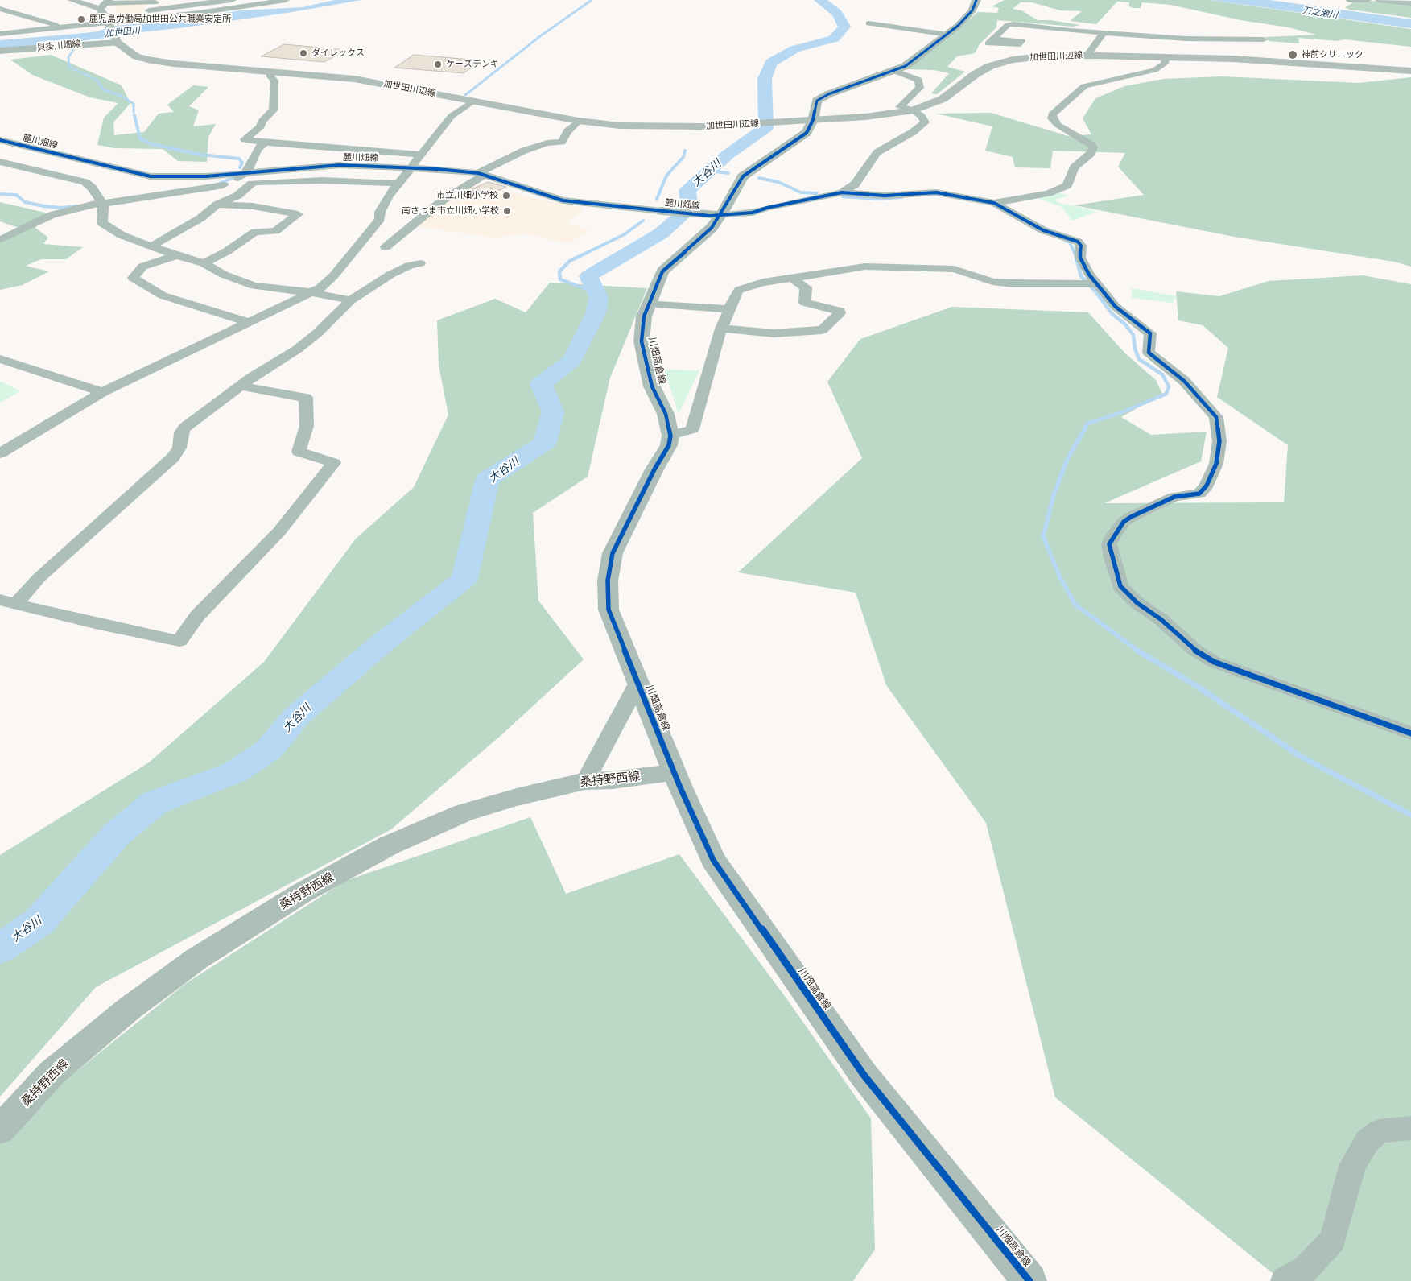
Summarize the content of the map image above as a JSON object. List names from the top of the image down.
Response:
{
  "streets": {
    "main road": ["加世田川辺線"],
    "street": [
      "貝掛川畑線",
      "麓川畑線",
      "川畑高倉線",
      "桑持野西線"
    ]
  },
  "crossings": [
    ["貝掛川畑線", "加世田川辺線"],
    ["加世田川辺線", "川畑高倉線"],
    ["麓川畑線", "川畑高倉線"],
    ["川畑高倉線", "桑持野西線"]
  ],
  "water": ["万之瀬川", "加世田川", "大谷川"],
  "places": [
    "鹿児島労働局加世田公共職業安定所",
    "ダイレックス",
    "神前クリニック",
    "ケーズデンキ",
    "市立川畑小学校",
    "南さつま市立川畑小学校"
  ]
}
